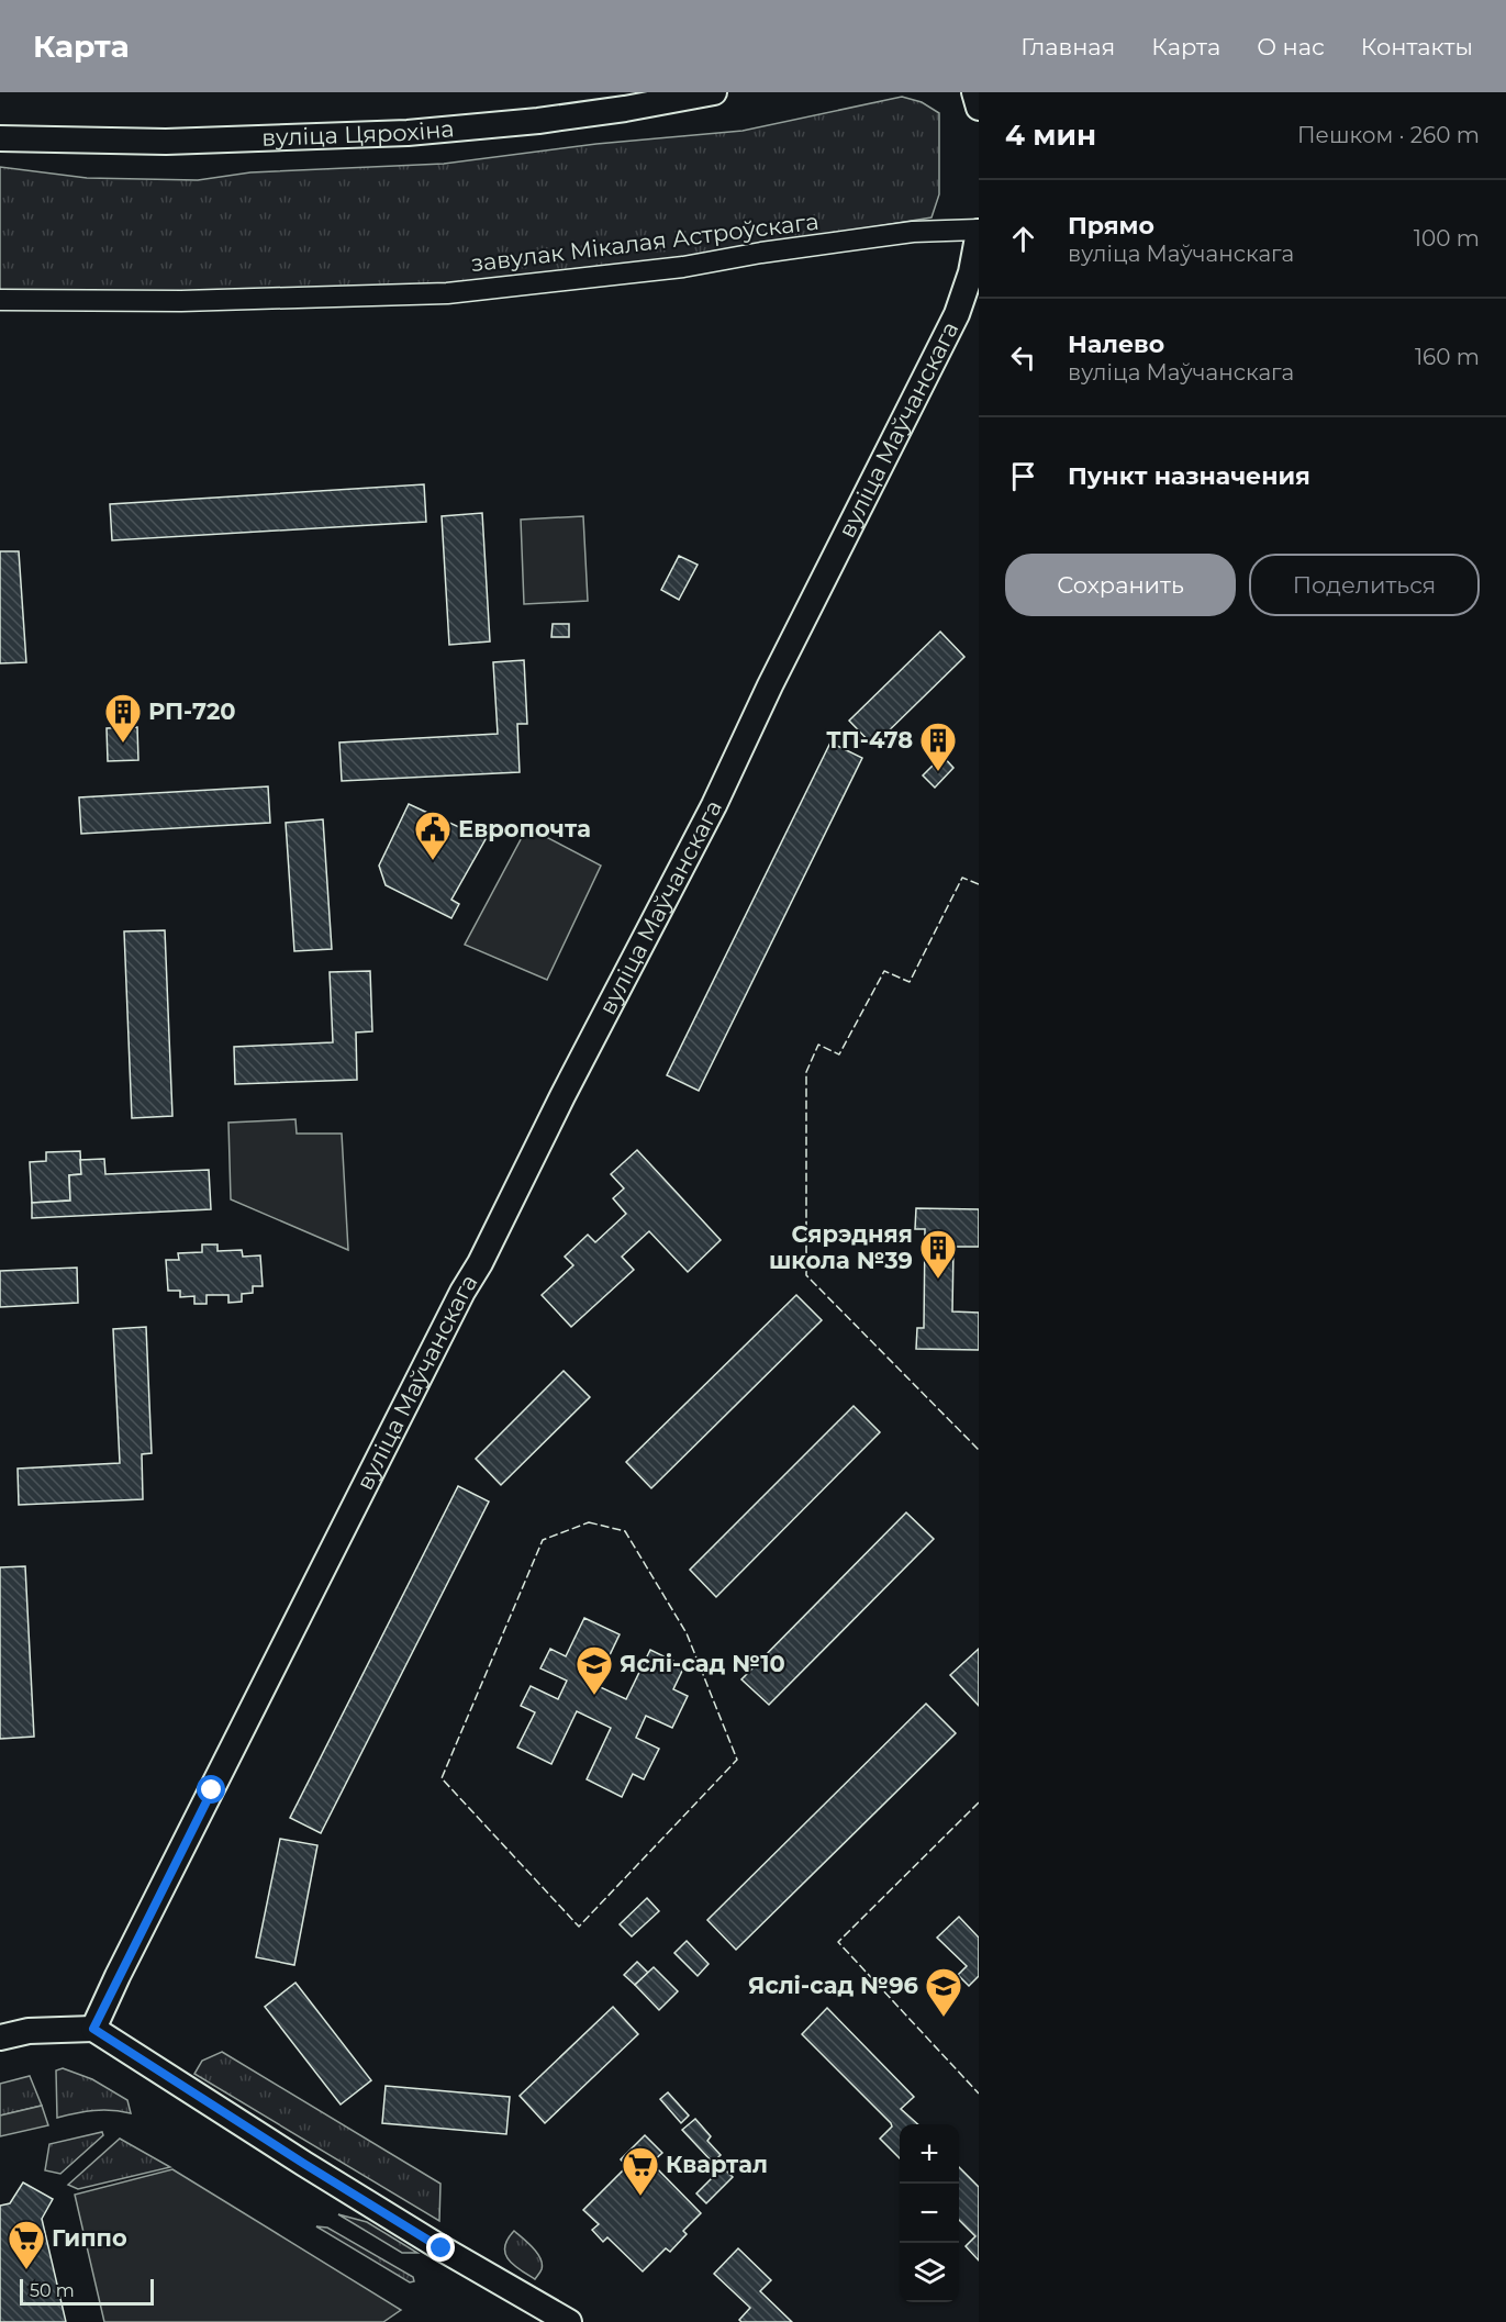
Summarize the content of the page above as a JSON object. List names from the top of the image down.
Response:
{
  "streets": {
    "main road": ["вуліца Цярохіна", "вуліца Маўчанскага"],
    "street": ["завулак Мікалая Астроўскага"]
  },
  "crossings": [
    ["завулак Мікалая Астроўскага", "вуліца Маўчанскага"]
  ],
  "places": {
    "building": ["РП-720", "ТП-478", "Сярэдняя школа №39"],
    "public building": ["Европочта"],
    "school or university": ["Яслі-сад №10", "Яслі-сад №96"],
    "supermarket": ["Квартал", "Гиппо"]
  },
  "scale_bar": "50 m",
  "page": {
    "header": "Карта",
    "nav": [
      "Главная",
      "Карта",
      "О нас",
      "Контакты"
    ],
    "heading": ["4 мин", "Пешком · 260 m"],
    "list": [
      ["Прямо", "вуліца Маўчанскага", "100 m"],
      ["Налево", "вуліца Маўчанскага", "160 m"],
      "Пункт назначения"
    ],
    "buttons": ["Сохранить", "Поделиться"],
    "map_buttons": ["+", "−"],
    "scale": "50 m"
  }
}
